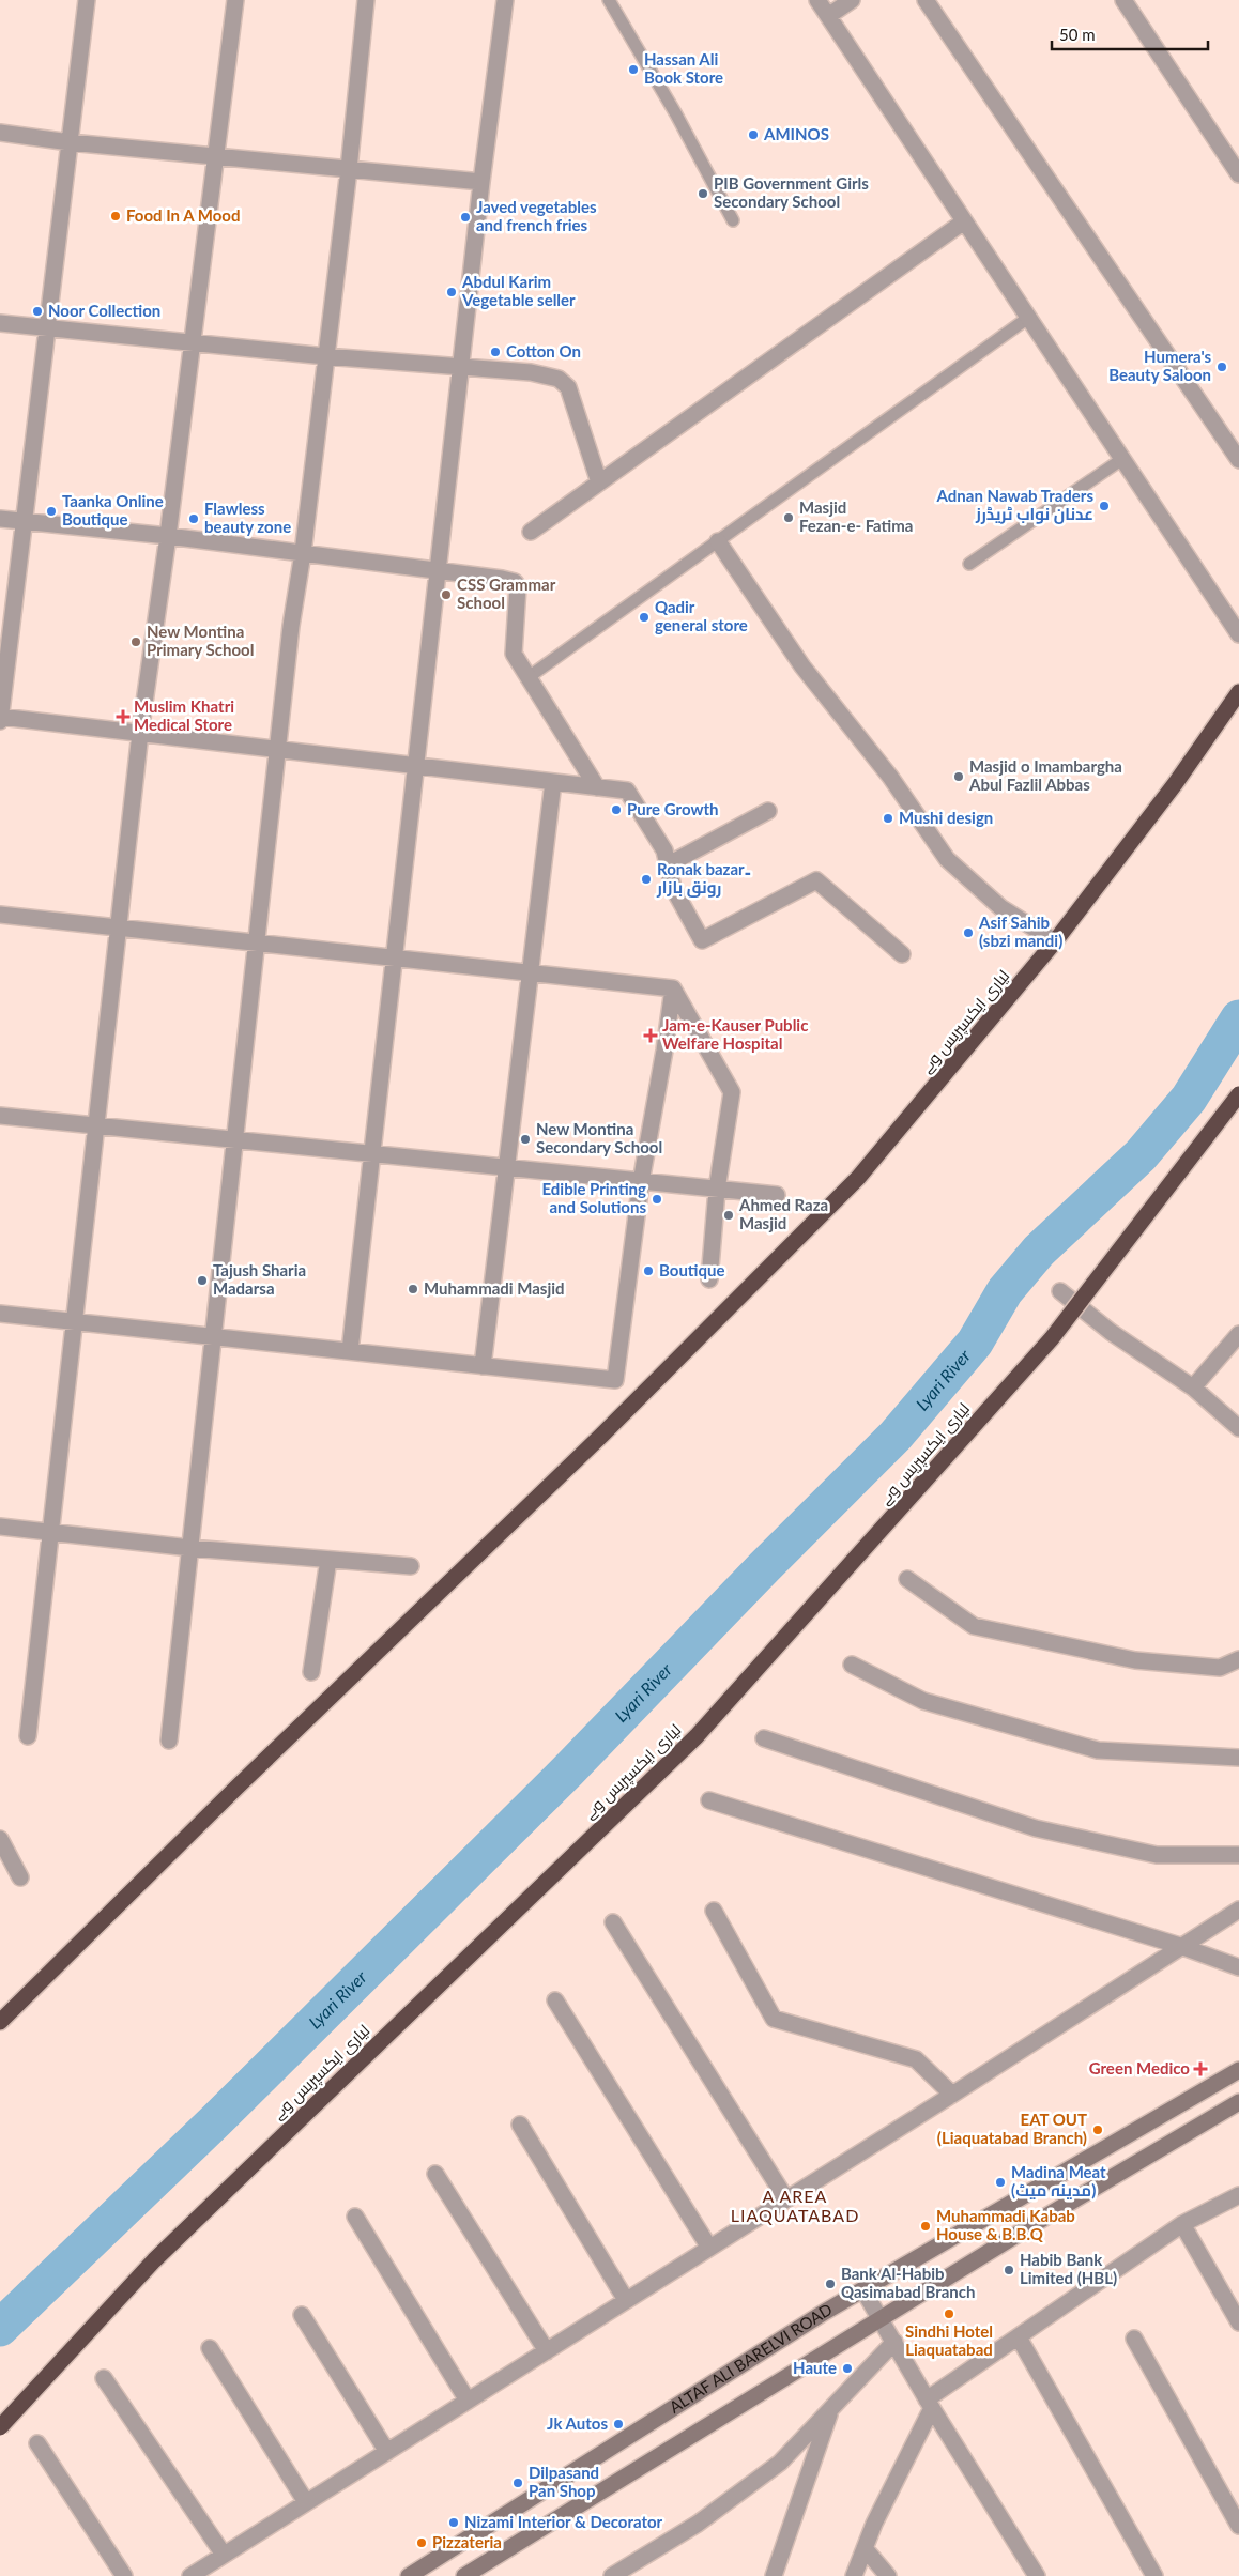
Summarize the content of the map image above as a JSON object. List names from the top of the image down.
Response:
{
  "streets": {
    "highway": ["لیاری ایکسپریس وے"],
    "main road": ["ALTAF ALI BARELVI ROAD"]
  },
  "districts": ["A AREA LIAQUATABAD"],
  "water": ["Lyari River"],
  "places": {
    "other": [
      "Hassan Ali Book Store",
      "AMINOS",
      "PIB Government Girls Secondary School",
      "Food In A Mood",
      "Javed vegetables and french fries",
      "Abdul Karim Vegetable seller",
      "Noor Collection",
      "Cotton On",
      "Humera's Beauty Saloon",
      "Adnan Nawab Traders عدنان نواب ٹریڈرز",
      "Taanka Online Boutique",
      "Masjid Fezan-e- Fatima",
      "Flawless beauty zone",
      "CSS Grammar School",
      "Qadir general store",
      "New Montina Primary School",
      "Masjid o Imambargha Abul Fazlil Abbas",
      "Pure Growth",
      "Mushi design",
      "Ronak bazar۔ رونق بازار",
      "Asif Sahib (sbzi mandi)",
      "New Montina Secondary School",
      "Edible Printing and Solutions",
      "Ahmed Raza Masjid",
      "Boutique",
      "Tajush Sharia Madarsa",
      "Muhammadi Masjid",
      "EAT OUT (Liaquatabad Branch)",
      "Madina Meat (مدینہ میٹ)",
      "Muhammadi Kabab House & B.B.Q",
      "Habib Bank Limited (HBL)",
      "Bank Al-Habib Qasimabad Branch",
      "Sindhi Hotel Liaquatabad",
      "Haute",
      "Jk Autos",
      "Dilpasand Pan Shop",
      "Nizami Interior & Decorator",
      "Pizzateria"
    ],
    "health": ["Muslim Khatri Medical Store", "Jam-e-Kauser Public Welfare Hospital", "Green Medico"]
  },
  "scale_bar": "50 m"
}
